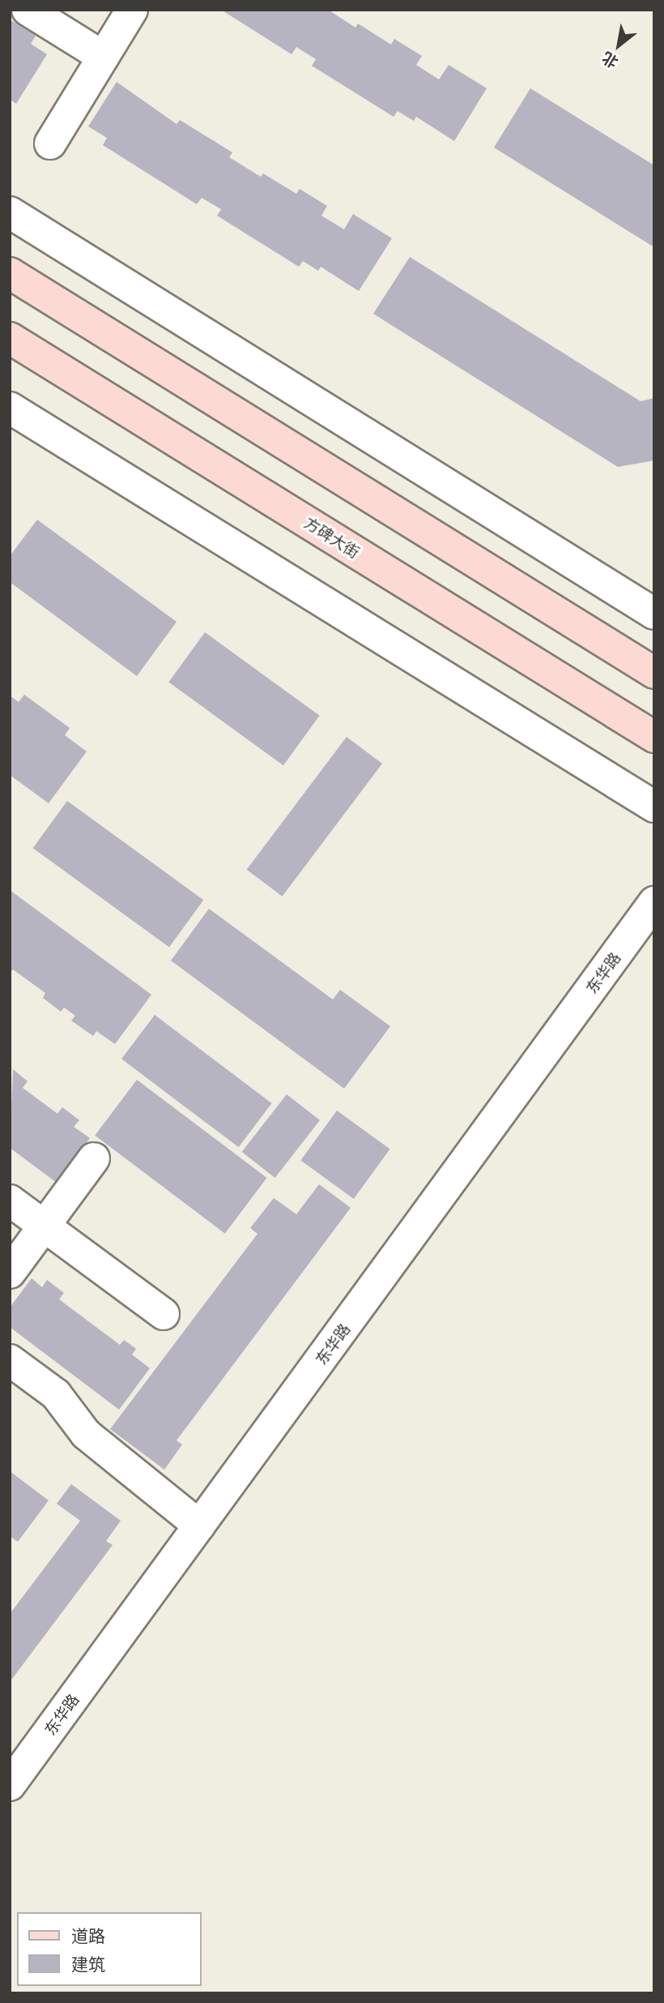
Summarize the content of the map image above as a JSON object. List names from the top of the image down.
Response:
{
  "streets": {
    "main road": ["方碑大街"],
    "street": ["东华路"]
  },
  "legend": ["道路", "建筑"],
  "north": "bottom left"
}
